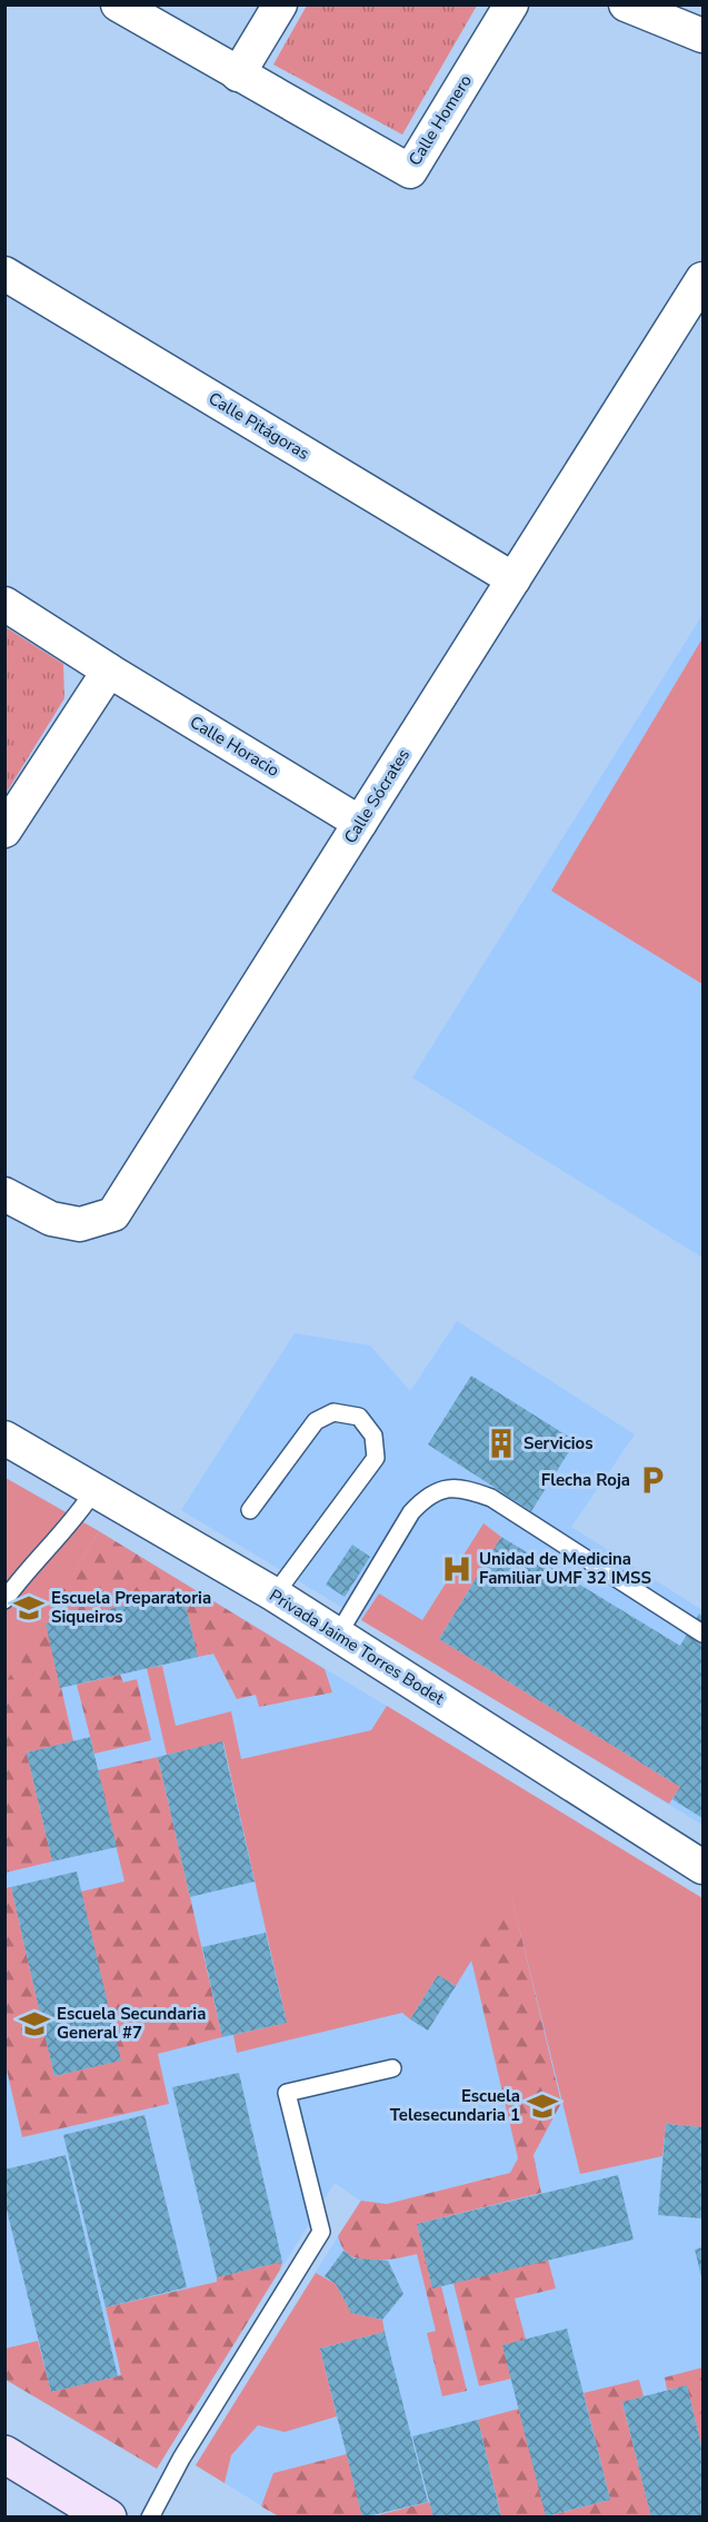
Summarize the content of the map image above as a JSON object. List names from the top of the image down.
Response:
{
  "streets": {
    "street": [
      "Calle Homero",
      "Calle Pitágoras",
      "Calle Horacio",
      "Calle Sócrates",
      "Privada Jaime Torres Bodet"
    ]
  },
  "crossings": [
    ["Calle Pitágoras", "Calle Sócrates"],
    ["Calle Horacio", "Calle Sócrates"]
  ],
  "places": {
    "building": ["Servicios"],
    "parking": ["Flecha Roja"],
    "hospital": ["Unidad de Medicina Familiar UMF 32 IMSS"],
    "school or university": ["Escuela Preparatoria Siqueiros", "Escuela Secundaria General #7", "Escuela Telesecundaria 1"]
  }
}
